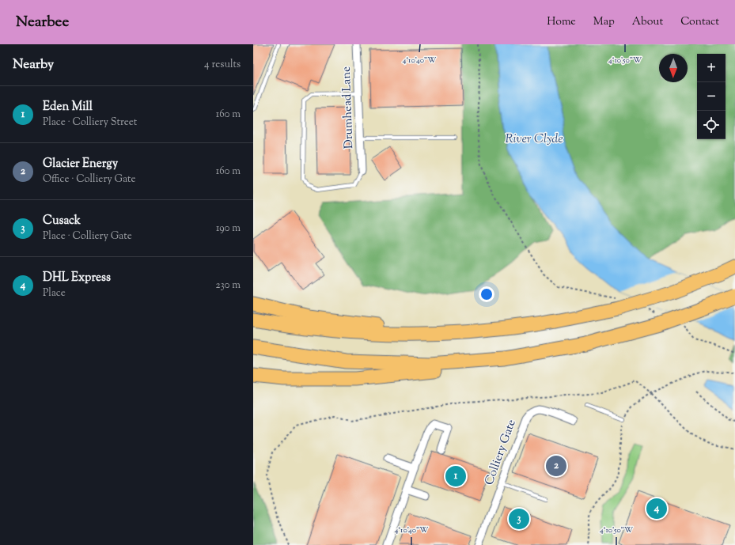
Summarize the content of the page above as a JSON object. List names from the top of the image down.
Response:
{
  "streets": {
    "street": ["Drumhead Lane", "Colliery Gate"]
  },
  "water": ["River Clyde"],
  "north": "bottom",
  "page": {
    "header": "Nearbee",
    "nav": [
      "Home",
      "Map",
      "About",
      "Contact"
    ],
    "heading": ["Nearby", "4 results"],
    "map_buttons": ["+", "−"],
    "list": [
      {
        "mark": "1",
        "name": "Eden Mill",
        "note": "Place · Colliery Street",
        "value": "160 m"
      },
      {
        "mark": "2",
        "name": "Glacier Energy",
        "note": "Office · Colliery Gate",
        "value": "160 m"
      },
      {
        "mark": "3",
        "name": "Cusack",
        "note": "Place · Colliery Gate",
        "value": "190 m"
      },
      {
        "mark": "4",
        "name": "DHL Express",
        "note": "Place",
        "value": "230 m"
      }
    ],
    "pins": [
      "2",
      "1",
      "4",
      "3"
    ]
  },
  "coordinates": ["4°10'40\"W", "4°10'50\"W"]
}
